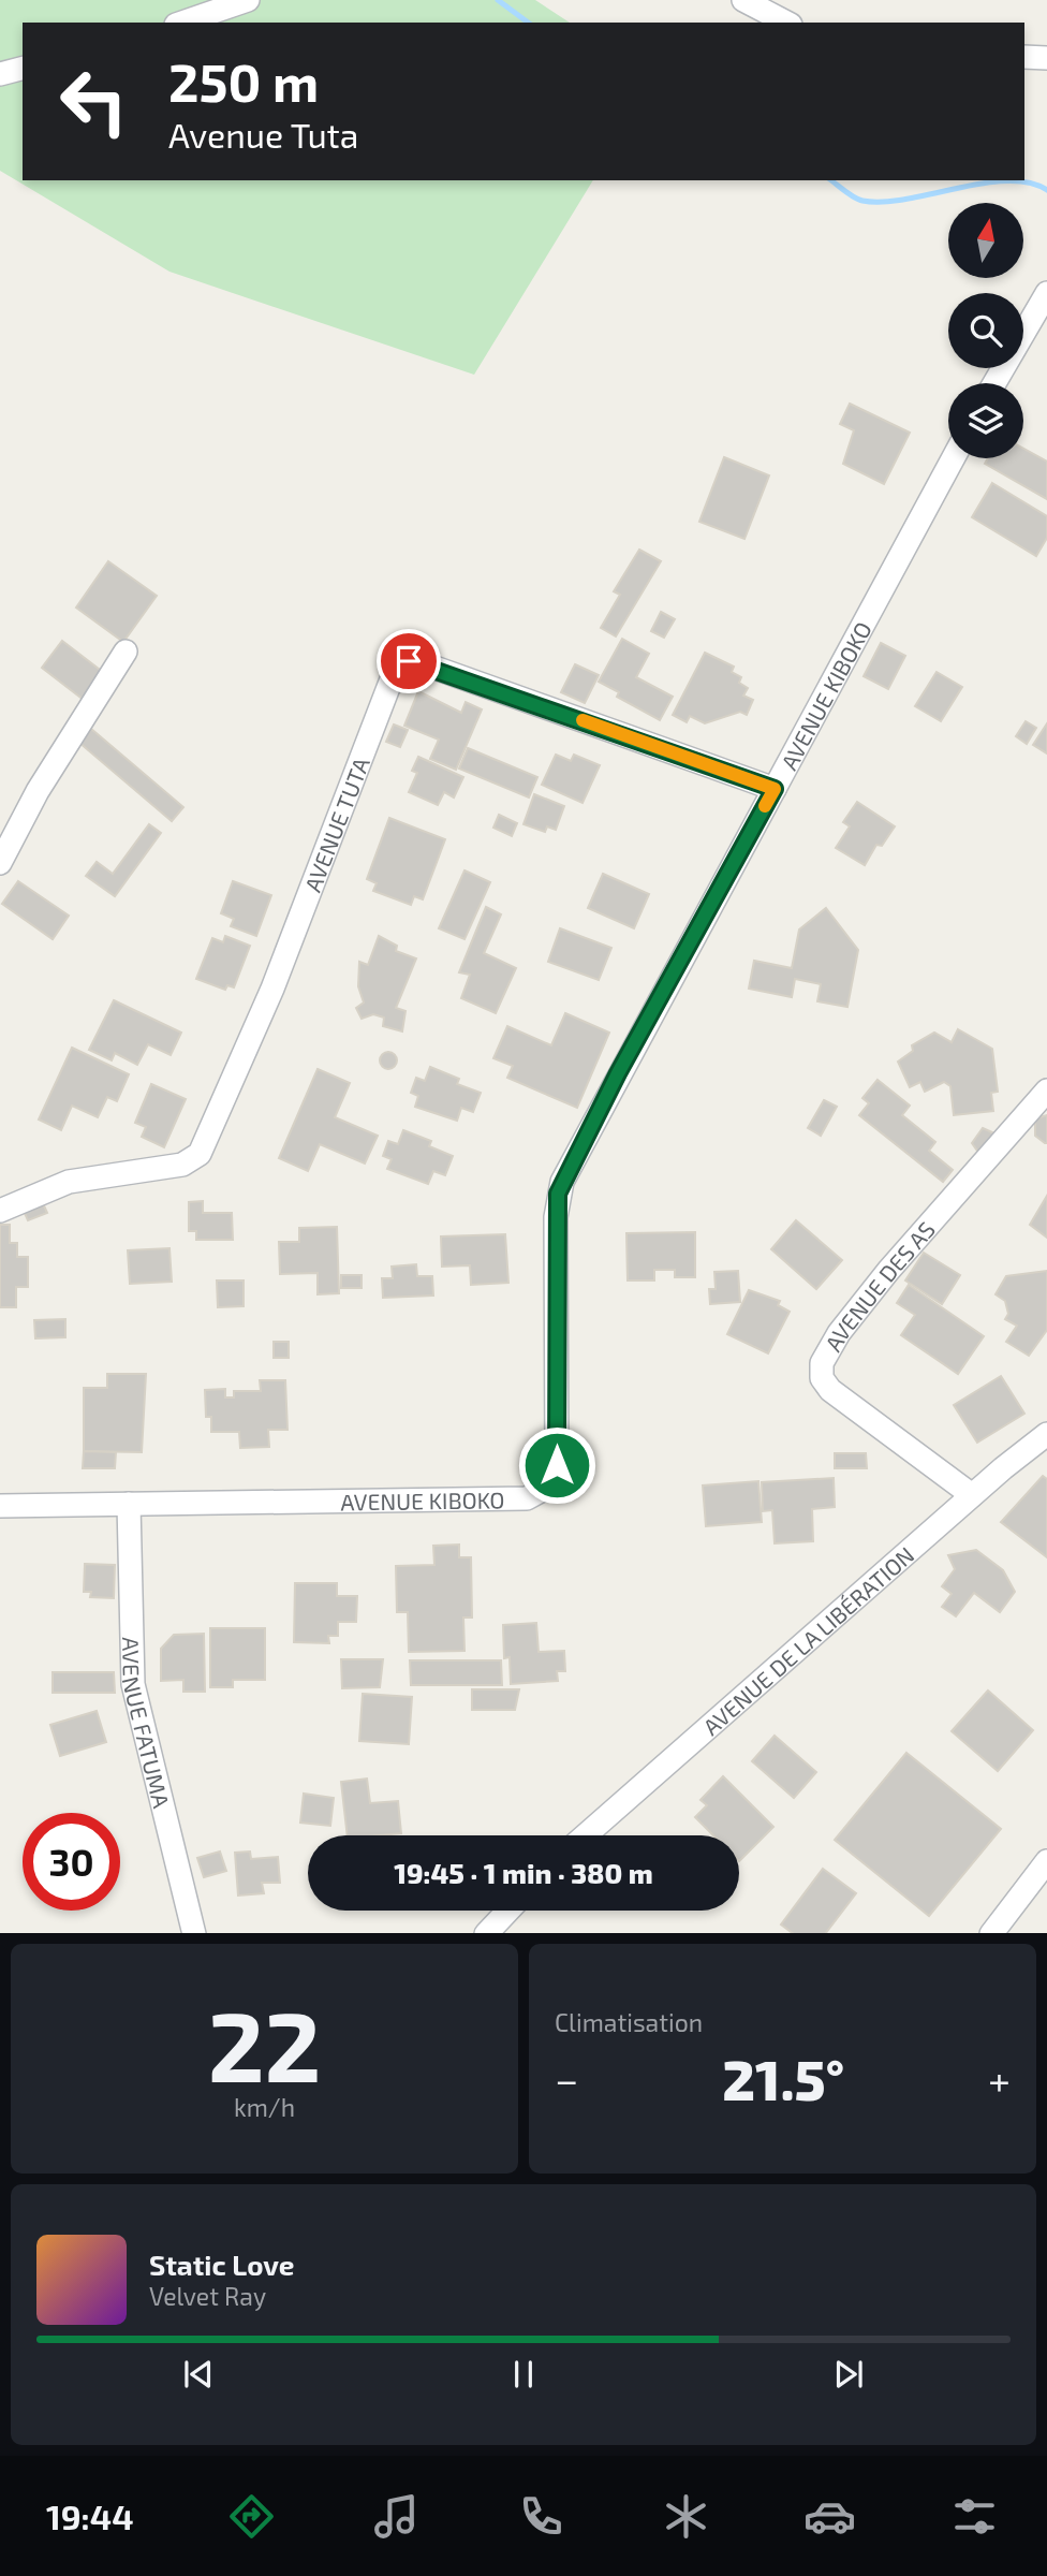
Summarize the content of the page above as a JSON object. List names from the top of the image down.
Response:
{
  "streets": {
    "street": [
      "AVENUE KIBOKO",
      "AVENUE TUTA",
      "AVENUE DES AS",
      "AVENUE DE LA LIBÉRATION",
      "AVENUE FATUMA"
    ]
  },
  "crossings": [
    ["AVENUE KIBOKO", "AVENUE TUTA"],
    ["AVENUE KIBOKO", "AVENUE FATUMA"],
    ["AVENUE DES AS", "AVENUE DE LA LIBÉRATION"]
  ],
  "north": "top",
  "page": {
    "turn": ["250 m", "Avenue Tuta"],
    "limit": "30",
    "trip": "19:45 · 1 min · 380 m",
    "tile": [
      ["22", "km/h"],
      "Climatisation"
    ],
    "heat": ["−", "21.5°", "+"],
    "song": ["Static Love", "Velvet Ray"],
    "tabs": "19:44"
  }
}
